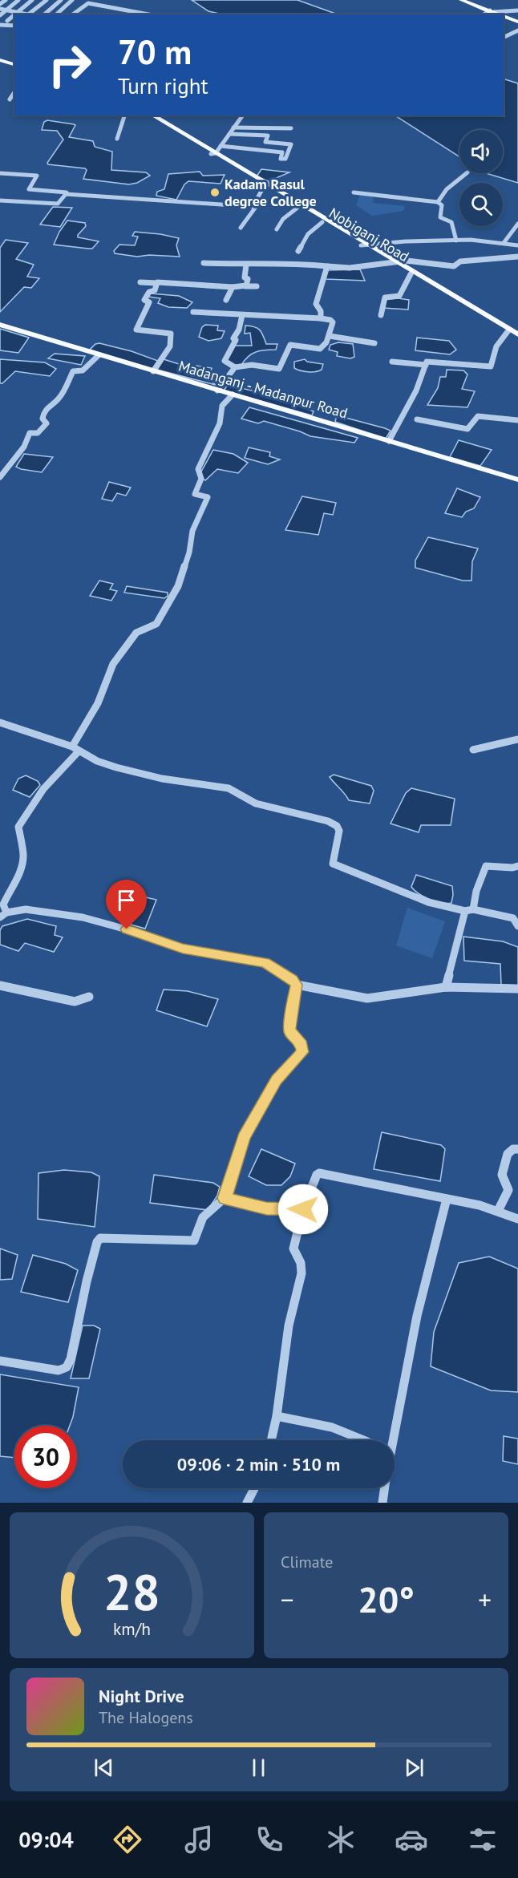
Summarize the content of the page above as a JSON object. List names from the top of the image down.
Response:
{
  "streets": {
    "main road": ["Nobiganj Road", "Madanganj - Madanpur Road"]
  },
  "places": ["Kadam Rasul degree College"],
  "page": {
    "turn": ["70 m", "Turn right"],
    "limit": "30",
    "trip": "09:06 · 2 min · 510 m",
    "tile": "Climate",
    "heat": ["−", "20°", "+"],
    "song": ["Night Drive", "The Halogens"],
    "tabs": "09:04",
    "gauge": ["28", "km/h"]
  }
}
